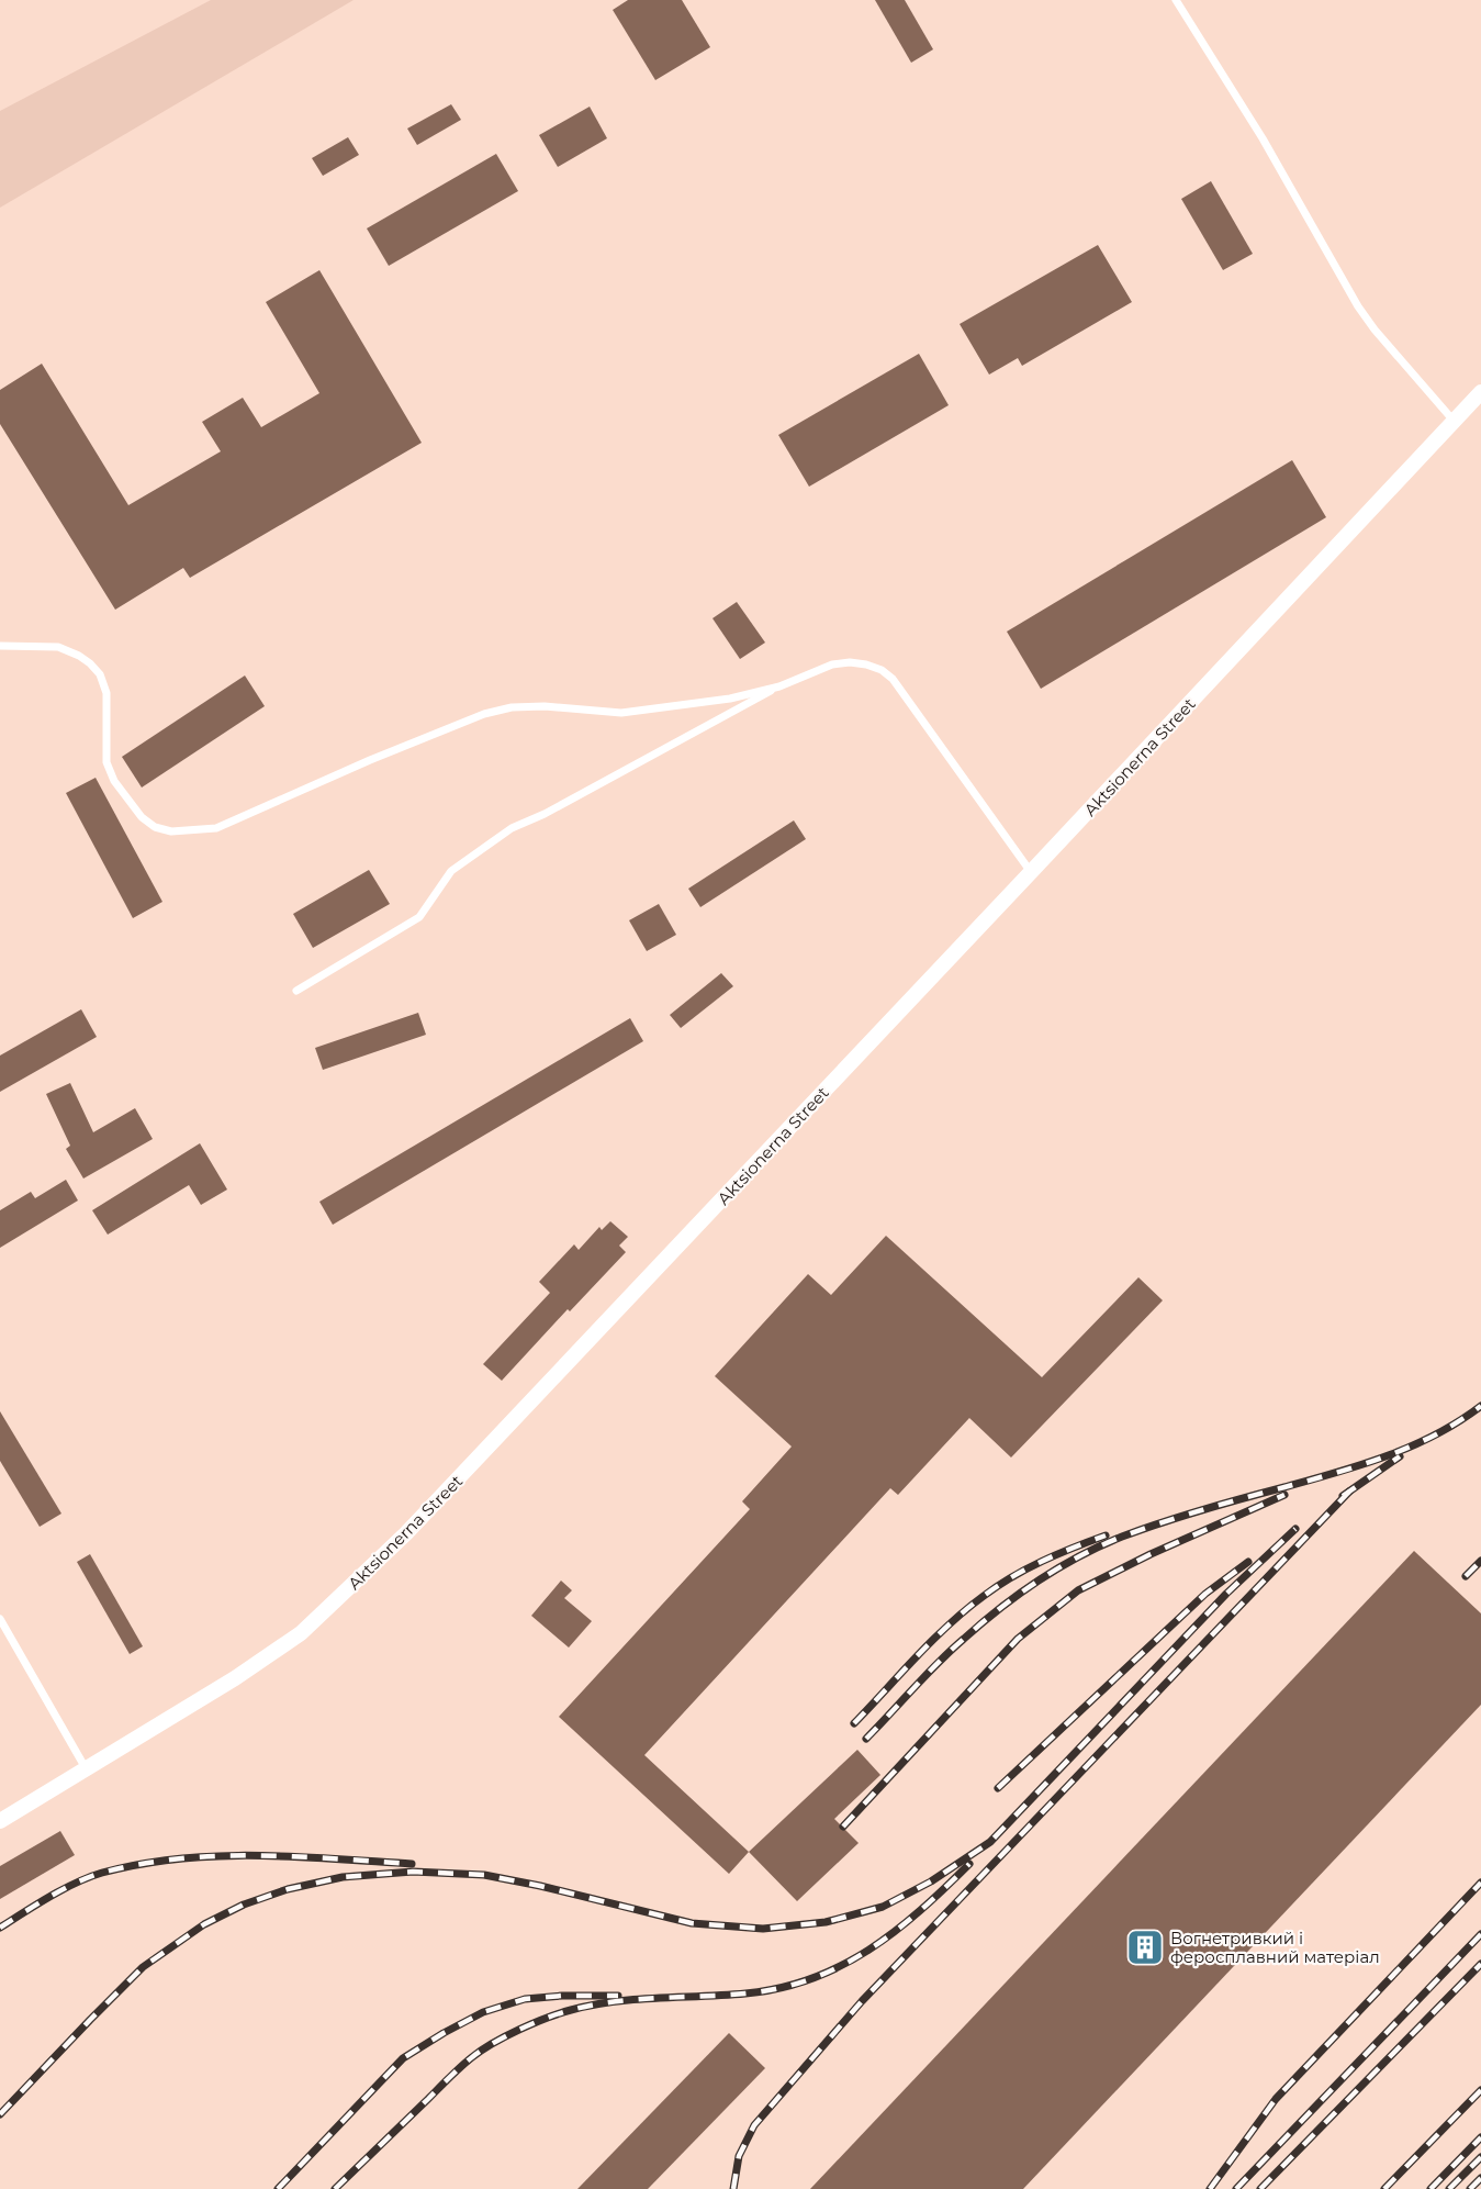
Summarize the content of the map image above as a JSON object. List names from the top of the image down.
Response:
{
  "streets": {
    "street": ["Aktsionerna Street"]
  },
  "places": {
    "building": ["Вогнетривкий і феросплавний матеріал"]
  }
}
